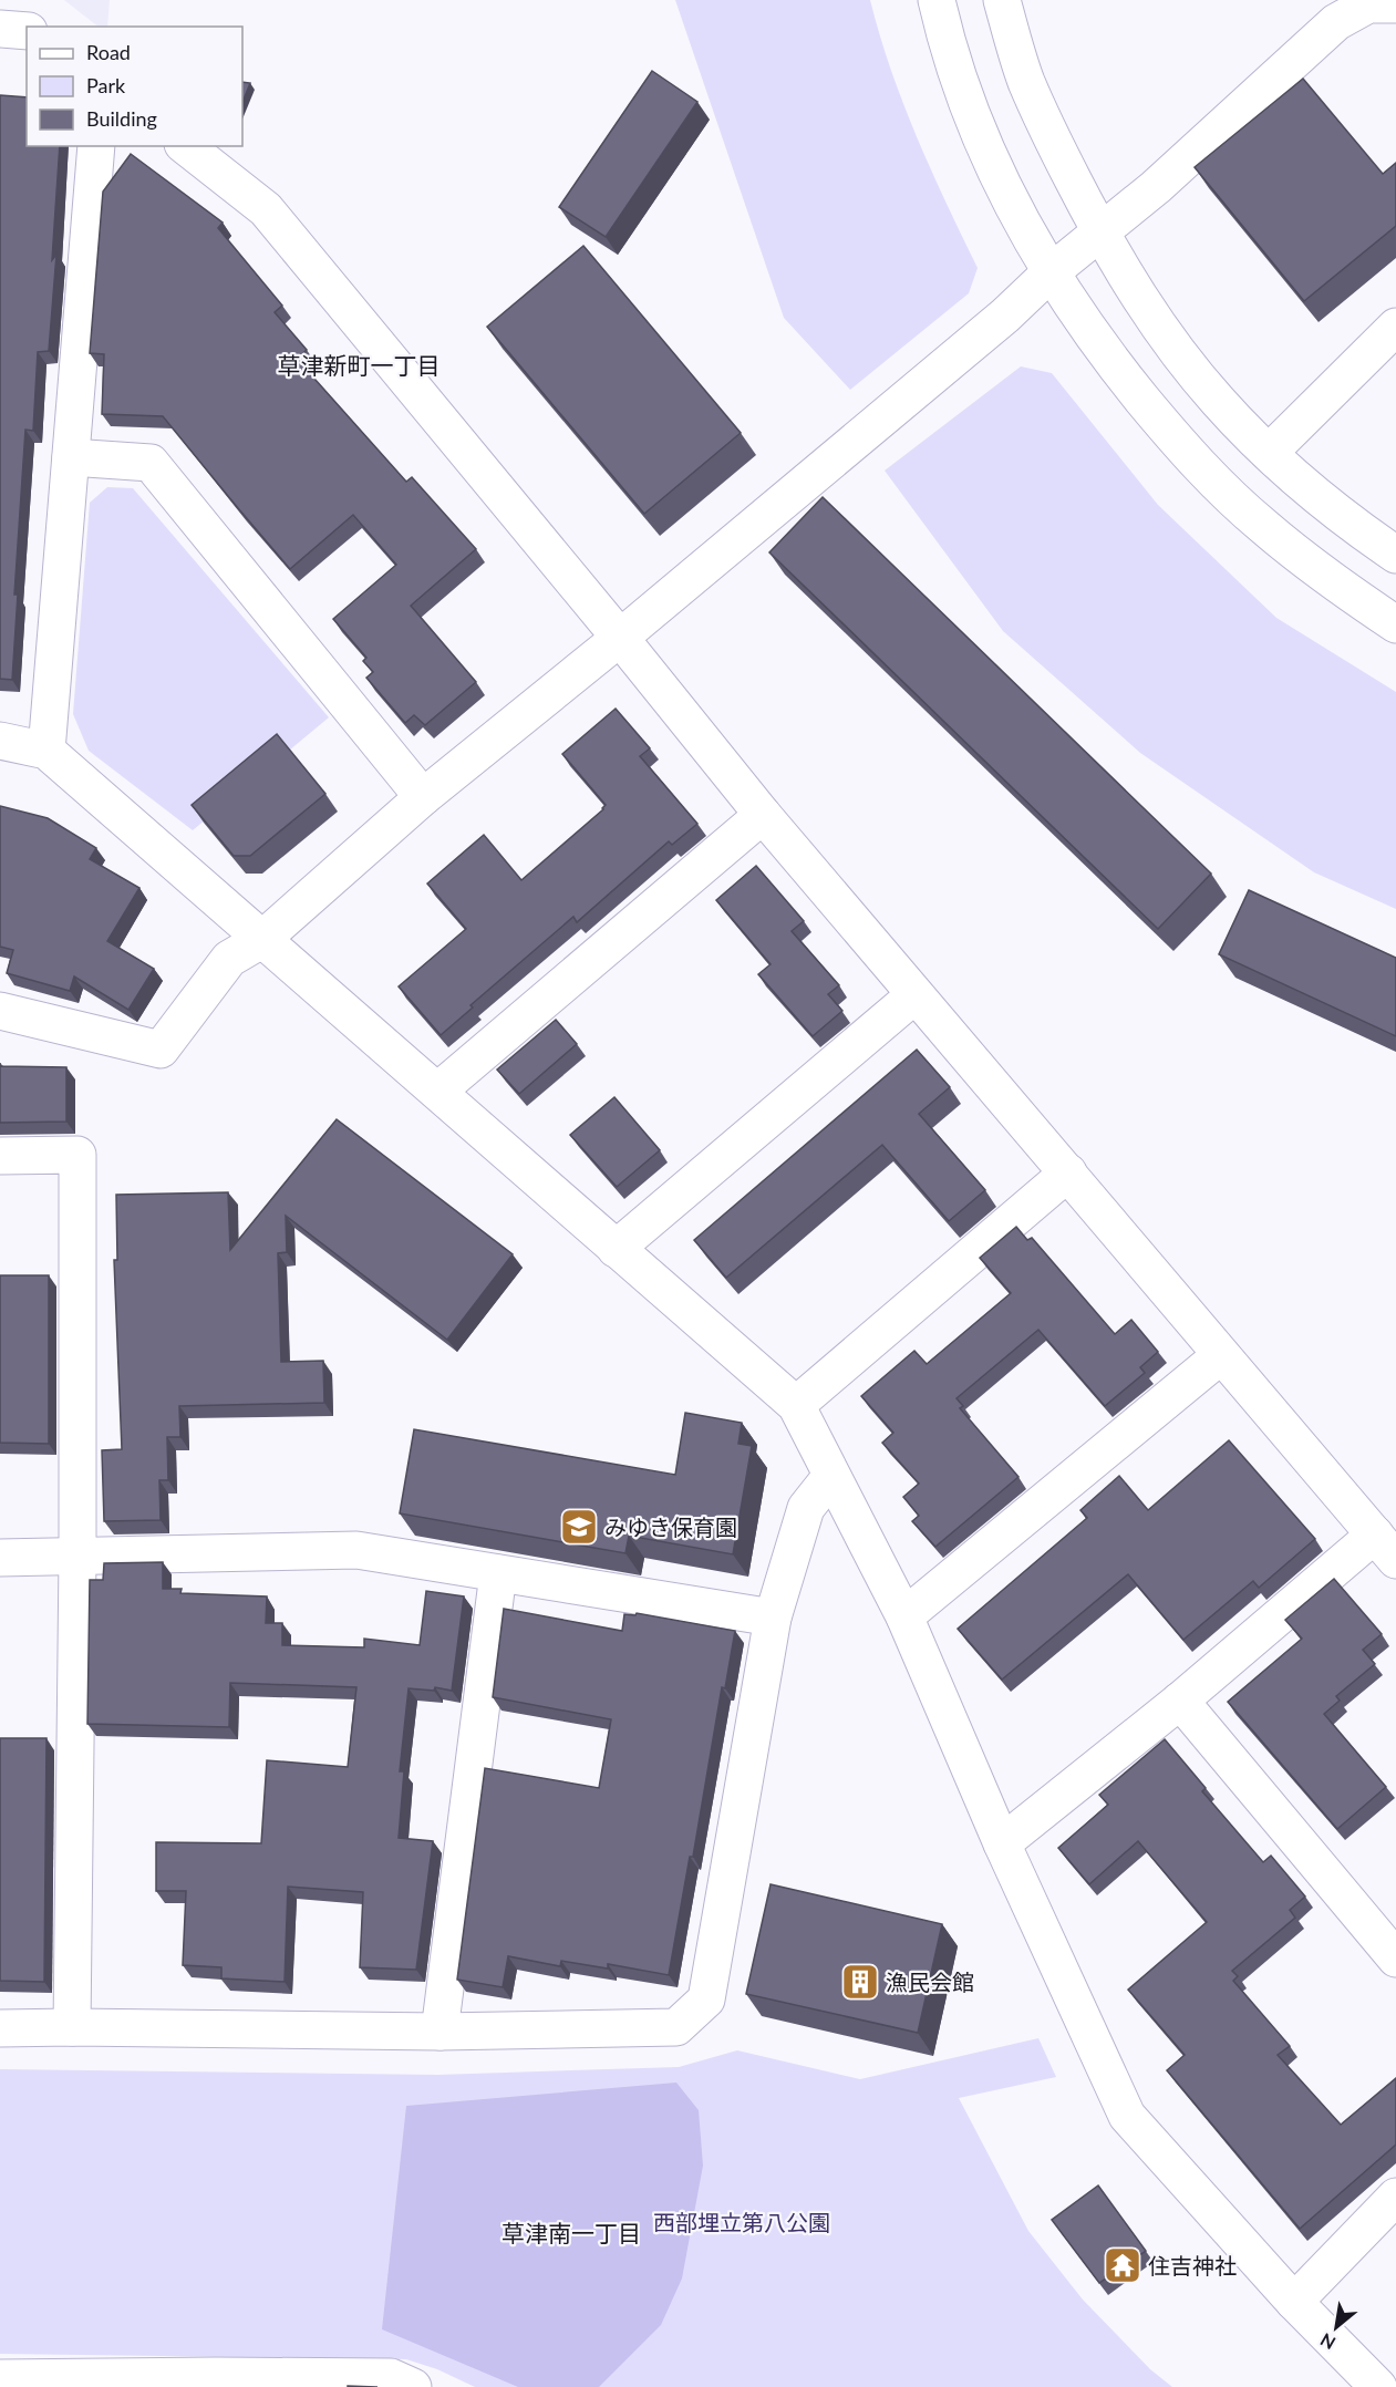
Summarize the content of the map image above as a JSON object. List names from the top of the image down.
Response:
{
  "districts": ["草津新町一丁目", "草津南一丁目"],
  "parks": ["西部埋立第八公園"],
  "places": {
    "school or university": ["みゆき保育園"],
    "building": ["漁民会館"],
    "temple": ["住吉神社"]
  },
  "legend": ["Road", "Park", "Building"],
  "north": "bottom left"
}
